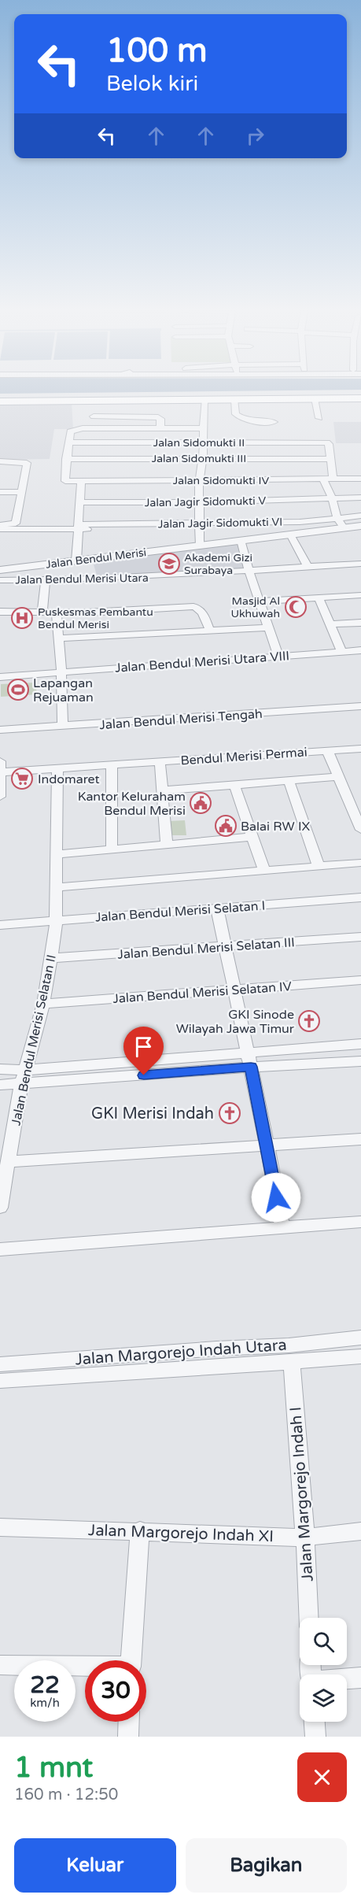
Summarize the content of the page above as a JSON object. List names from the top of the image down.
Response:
{
  "streets": {
    "street": [
      "Jalan Sidomukti II",
      "Jalan Sidomukti III",
      "Jalan Sidomukti IV",
      "Jalan Jagir Sidomukti V",
      "Jalan Jagir Sidomukti VI",
      "Jalan Bendul Merisi",
      "Jalan Bendul Merisi Utara",
      "Jalan Bendul Merisi Utara VIII",
      "Jalan Bendul Merisi Tengah",
      "Bendul Merisi Permai",
      "Jalan Bendul Merisi Selatan I",
      "Jalan Bendul Merisi Selatan III",
      "Jalan Bendul Merisi Selatan IV",
      "Jalan Bendul Merisi Selatan II",
      "Jalan Margorejo Indah Utara",
      "Jalan Margorejo Indah I",
      "Jalan Margorejo Indah XI"
    ]
  },
  "crossings": [
    ["Jalan Sidomukti II", "Jalan Sidomukti III"],
    ["Jalan Jagir Sidomukti VI", "Jalan Bendul Merisi"],
    ["Jalan Bendul Merisi Selatan I", "Jalan Bendul Merisi Selatan II"],
    ["Jalan Bendul Merisi Selatan III", "Jalan Bendul Merisi Selatan II"],
    ["Jalan Bendul Merisi Selatan IV", "Jalan Bendul Merisi Selatan II"],
    ["Jalan Margorejo Indah Utara", "Jalan Margorejo Indah I"],
    ["Jalan Margorejo Indah I", "Jalan Margorejo Indah XI"]
  ],
  "places": {
    "school or university": ["Akademi Gizi Surabaya"],
    "mosque": ["Masjid Al Ukhuwah"],
    "hospital": ["Puskesmas Pembantu Bendul Merisi"],
    "sports": ["Lapangan Rejuaman"],
    "supermarket": ["Indomaret"],
    "public building": ["Kantor Keluraham Bendul Merisi", "Balai RW IX"],
    "church": ["GKI Sinode Wilayah Jawa Timur", "GKI Merisi Indah"]
  },
  "page": {
    "turn": ["100 m", "Belok kiri"],
    "speed": "22 km/h",
    "limit": "30",
    "heading": ["1 mnt", "160 m · 12:50"],
    "buttons": ["Keluar", "Bagikan"]
  }
}
